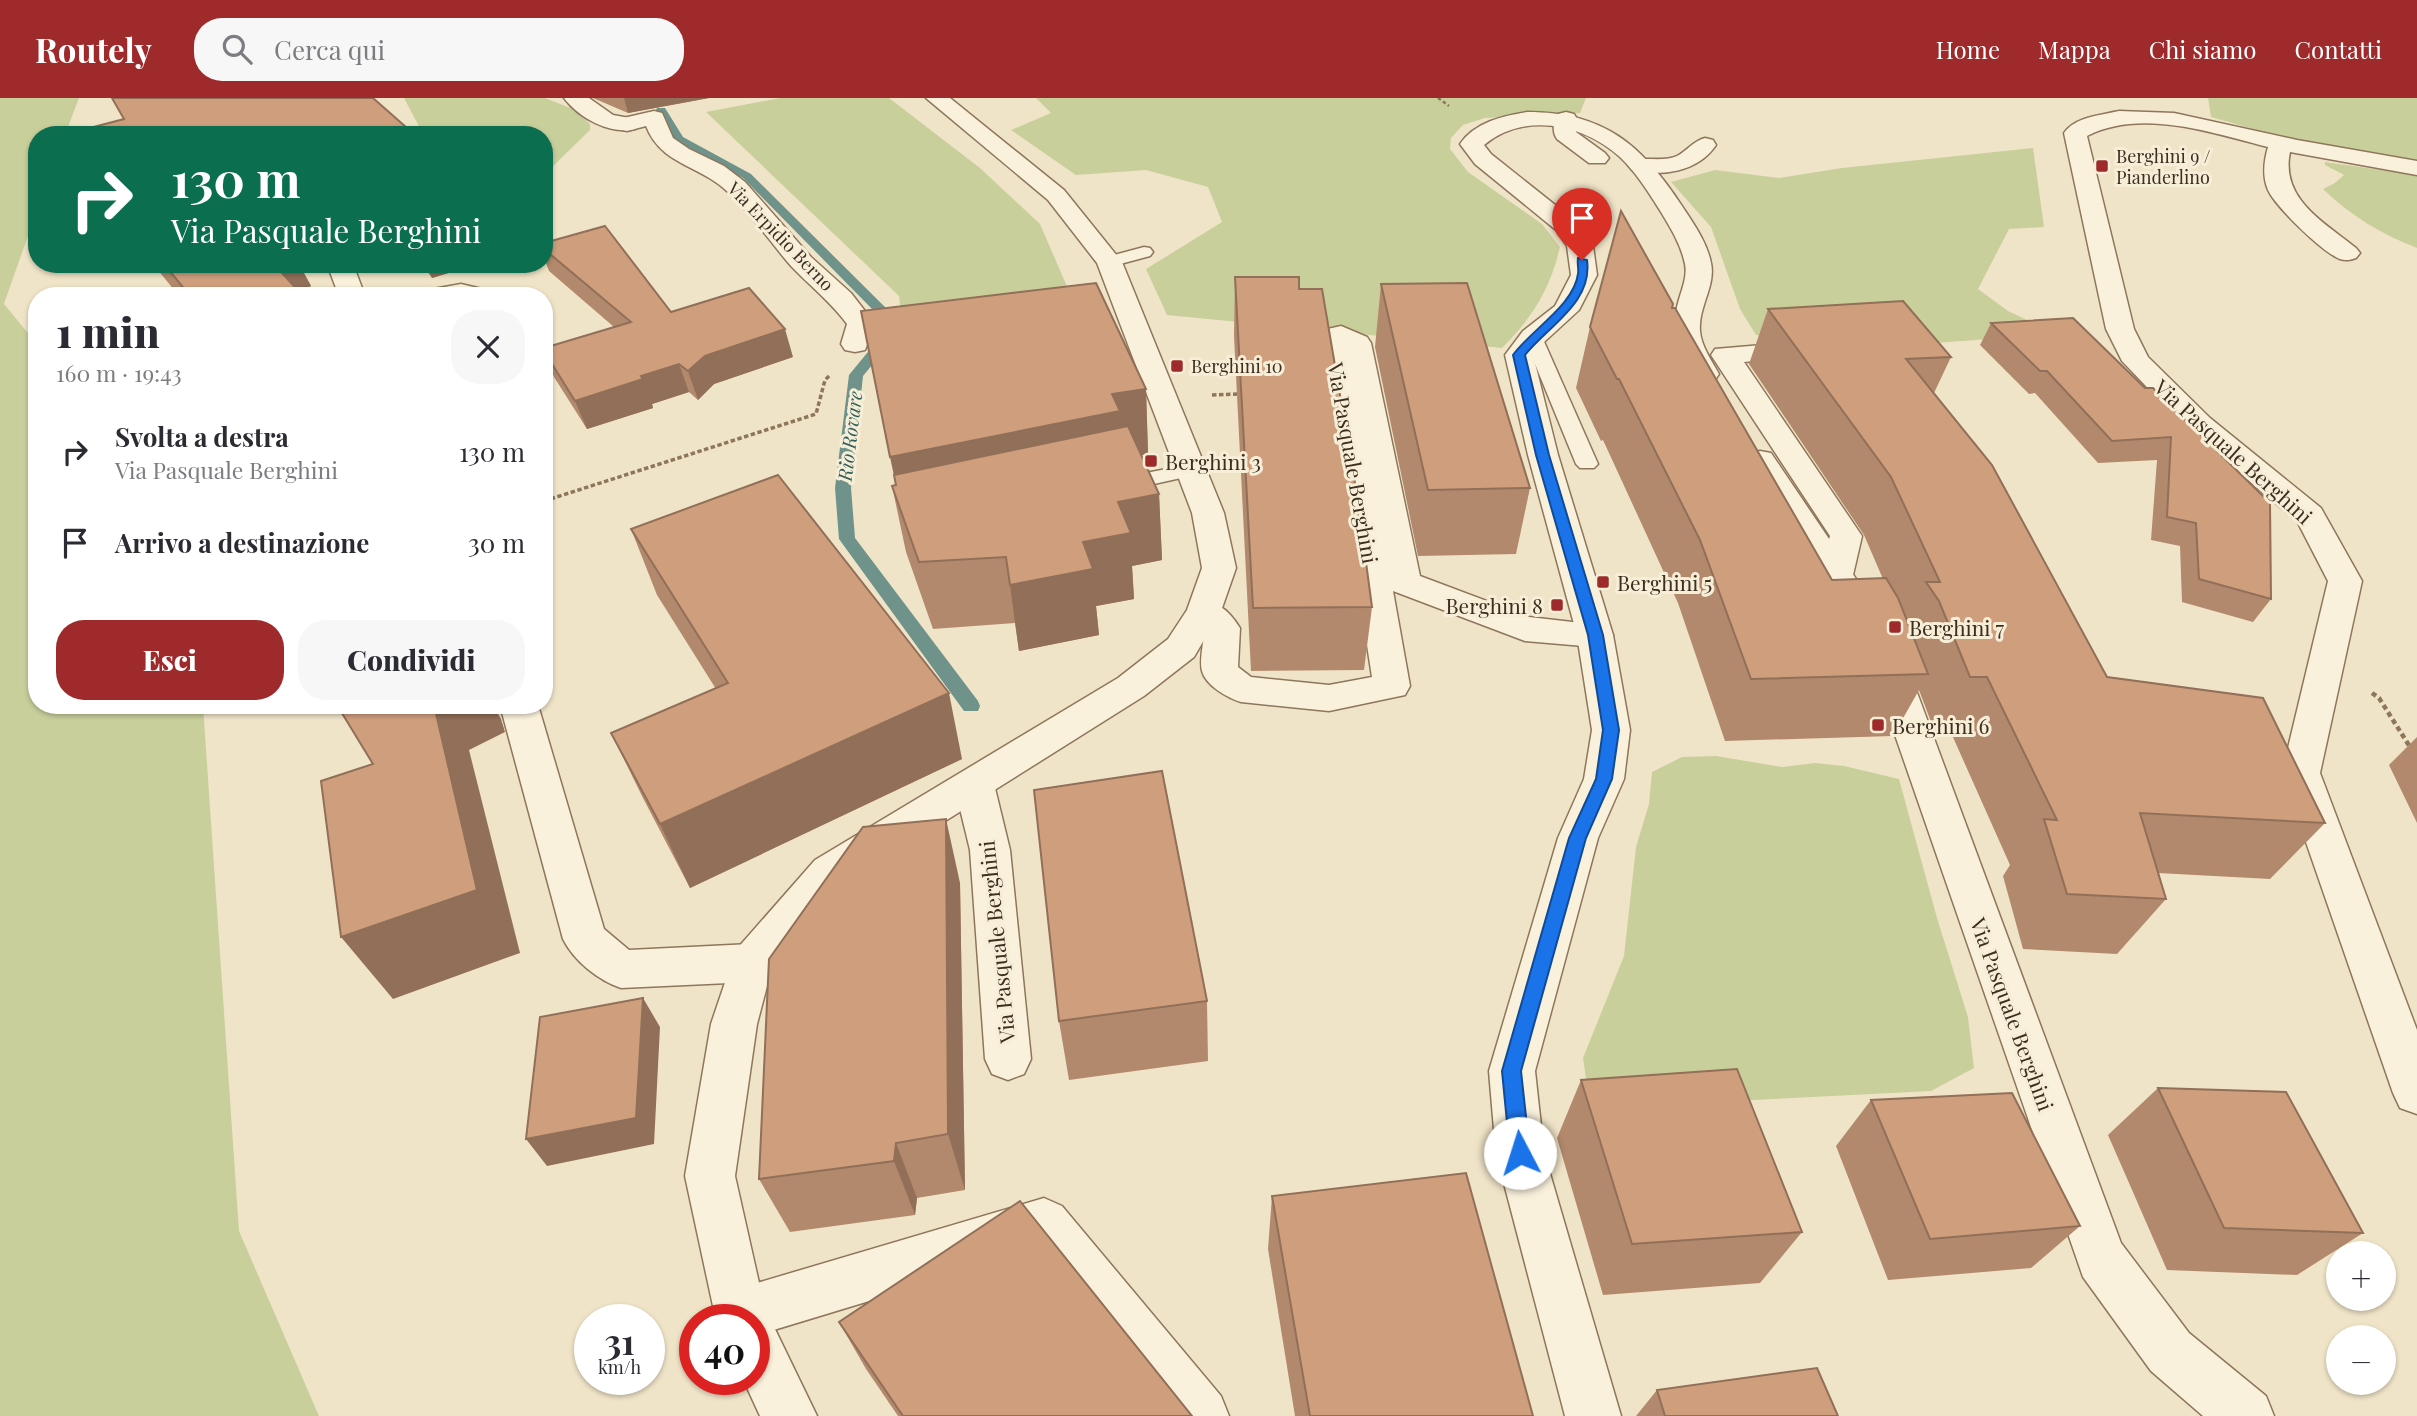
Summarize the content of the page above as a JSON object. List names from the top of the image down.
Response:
{
  "streets": {
    "street": ["Via Erpidio Berno", "Via Pasquale Berghini"]
  },
  "water": ["Rio Rovare"],
  "places": {
    "transit": [
      "Berghini 9 / Pianderlino",
      "Berghini 10",
      "Berghini 3",
      "Berghini 5",
      "Berghini 8",
      "Berghini 7",
      "Berghini 6"
    ]
  },
  "page": {
    "header": "Routely",
    "search": "Cerca qui",
    "nav": [
      "Home",
      "Mappa",
      "Chi siamo",
      "Contatti"
    ],
    "turn": ["130 m", "Via Pasquale Berghini"],
    "heading": ["1 min", "160 m · 19:43"],
    "list": [
      {
        "name": "Svolta a destra",
        "note": "Via Pasquale Berghini",
        "value": "130 m"
      },
      {
        "name": "Arrivo a destinazione",
        "value": "30 m"
      }
    ],
    "buttons": ["Esci", "Condividi"],
    "map_buttons": ["+", "−"],
    "speed": "31 km/h",
    "limit": "40"
  }
}
